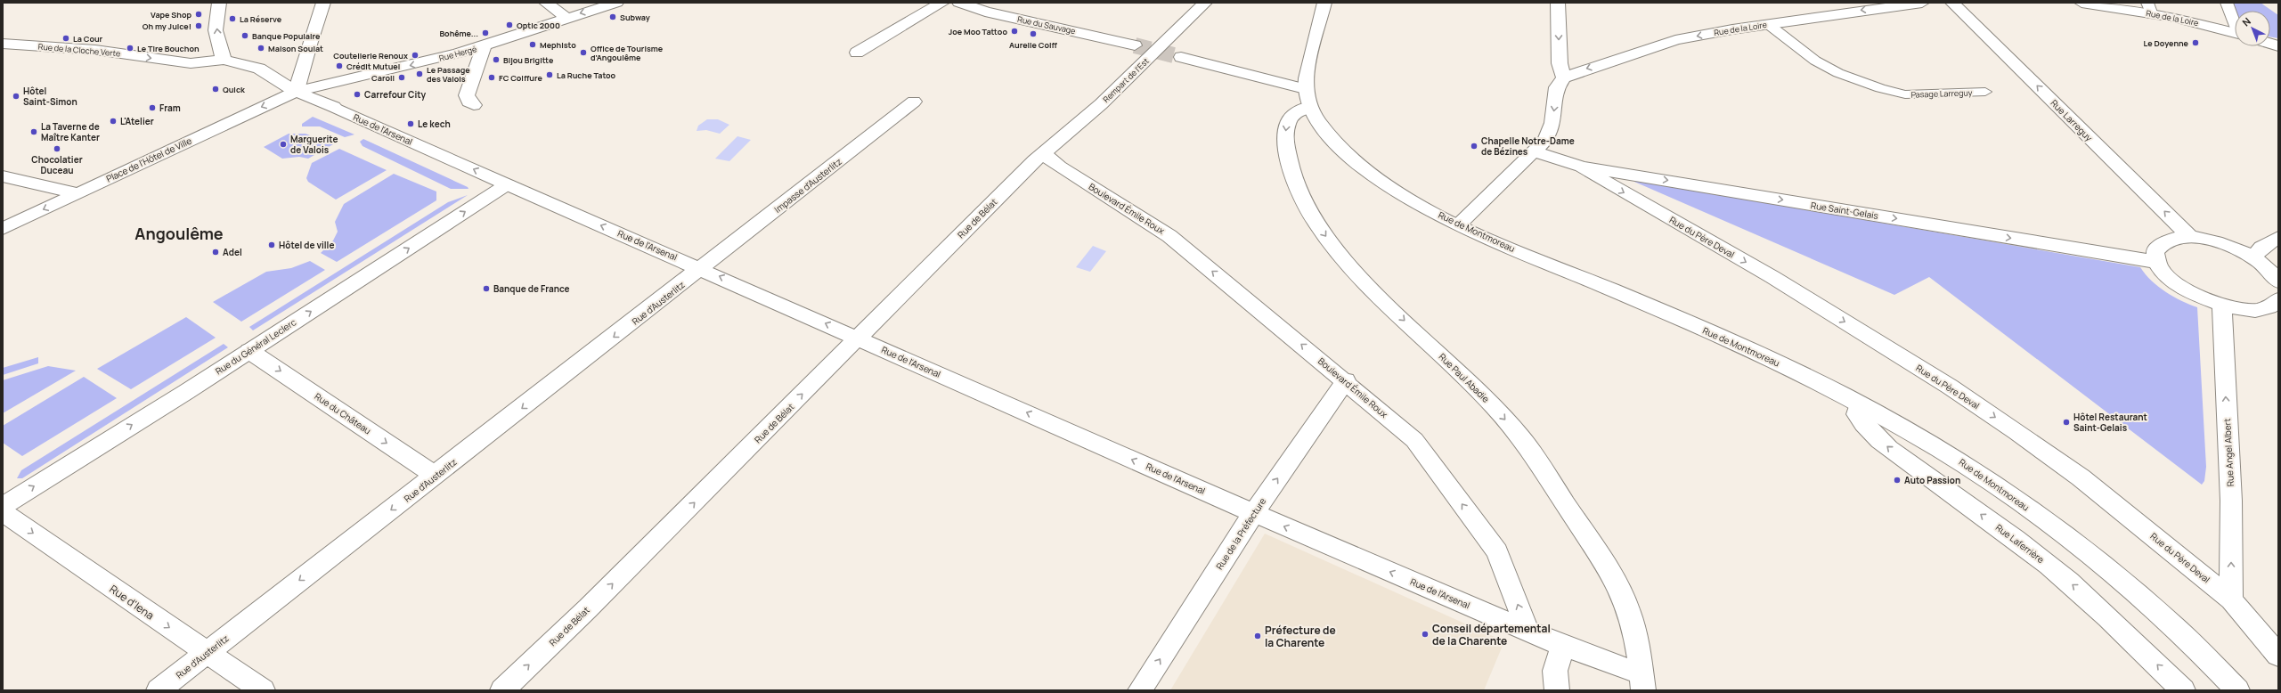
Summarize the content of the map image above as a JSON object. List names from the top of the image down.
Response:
{
  "streets": {
    "street": [
      "Rue de la Loire",
      "Rue du Sauvage",
      "Rue de la Cloche Verte",
      "Rue Hergé",
      "Rempart de l'Est",
      "Rue Larreguy",
      "Rue de l'Arsenal",
      "Place de l'Hôtel de Ville",
      "Impasse d'Austerlitz",
      "Boulevard Émile Roux",
      "Rue Saint-Gelais",
      "Rue de Bélat",
      "Rue de Montmoreau",
      "Rue du Père Deval",
      "Rue d'Austerlitz",
      "Rue du Général Leclerc",
      "Rue Paul Abadie",
      "Rue du Château",
      "Rue Angel Albert",
      "Rue de la Préfecture",
      "Rue Laferrière",
      "Rue d'Iena"
    ],
    "lane": ["Pasage Larreguy"]
  },
  "crossings": [
    ["Rue de la Loire", "Pasage Larreguy"],
    ["Rue de la Cloche Verte", "Rue Hergé"],
    ["Rue de la Cloche Verte", "Rue de l'Arsenal"],
    ["Rue de la Cloche Verte", "Place de l'Hôtel de Ville"],
    ["Rue Hergé", "Rue de l'Arsenal"],
    ["Rue Hergé", "Place de l'Hôtel de Ville"],
    ["Rempart de l'Est", "Boulevard Émile Roux"],
    ["Rempart de l'Est", "Rue de Bélat"],
    ["Rue de l'Arsenal", "Place de l'Hôtel de Ville"],
    ["Rue de l'Arsenal", "Impasse d'Austerlitz"],
    ["Rue de l'Arsenal", "Boulevard Émile Roux"],
    ["Rue de l'Arsenal", "Rue de Bélat"],
    ["Rue de l'Arsenal", "Rue d'Austerlitz"],
    ["Rue de l'Arsenal", "Rue du Général Leclerc"],
    ["Rue de l'Arsenal", "Rue de la Préfecture"],
    ["Impasse d'Austerlitz", "Rue d'Austerlitz"],
    ["Boulevard Émile Roux", "Rue de Bélat"],
    ["Boulevard Émile Roux", "Rue de la Préfecture"],
    ["Rue Saint-Gelais", "Rue du Père Deval"],
    ["Rue de Montmoreau", "Rue Paul Abadie"],
    ["Rue de Montmoreau", "Rue Laferrière"],
    ["Rue du Père Deval", "Rue Angel Albert"],
    ["Rue d'Austerlitz", "Rue du Château"],
    ["Rue d'Austerlitz", "Rue d'Iena"],
    ["Rue du Général Leclerc", "Rue du Château"]
  ],
  "one_way": [
    "Rue de la Loire",
    "Rue Hergé",
    "Rue Larreguy",
    "Rue de l'Arsenal",
    "Place de l'Hôtel de Ville",
    "Boulevard Émile Roux",
    "Rue Saint-Gelais",
    "Rue de Bélat",
    "Rue du Père Deval",
    "Rue d'Austerlitz",
    "Rue du Général Leclerc",
    "Rue Paul Abadie",
    "Rue du Château",
    "Rue Angel Albert",
    "Rue de la Préfecture",
    "Rue Laferrière",
    "Rue d'Iena"
  ],
  "districts": ["Angoulême"],
  "places": [
    "Vape Shop",
    "Subway",
    "La Réserve",
    "Optic 2000",
    "Oh my Juice!",
    "Joe Moo Tattoo",
    "Bohême...",
    "Aurelie Coiff",
    "Banque Populaire",
    "La Cour",
    "Le Doyenne",
    "Mephisto",
    "Le Tire Bouchon",
    "Maison Soulat",
    "Office de Tourisme d'Angoulême",
    "Coutellerie Renoux",
    "Bijou Brigitte",
    "Crédit Mutuel",
    "Le Passage des Valois",
    "La Ruche Tatoo",
    "Caroll",
    "FC Coiffure",
    "Quick",
    "Carrefour City",
    "Hôtel Saint-Simon",
    "Fram",
    "L'Atelier",
    "Le kech",
    "La Taverne de Maître Kanter",
    "Marguerite de Valois",
    "Chapelle Notre-Dame de Bézines",
    "Chocolatier Duceau",
    "Hôtel de ville",
    "Adel",
    "Banque de France",
    "Hôtel Restaurant Saint-Gelais",
    "Auto Passion",
    "Conseil départemental de la Charente",
    "Préfecture de la Charente"
  ],
  "north": "top left"
}
